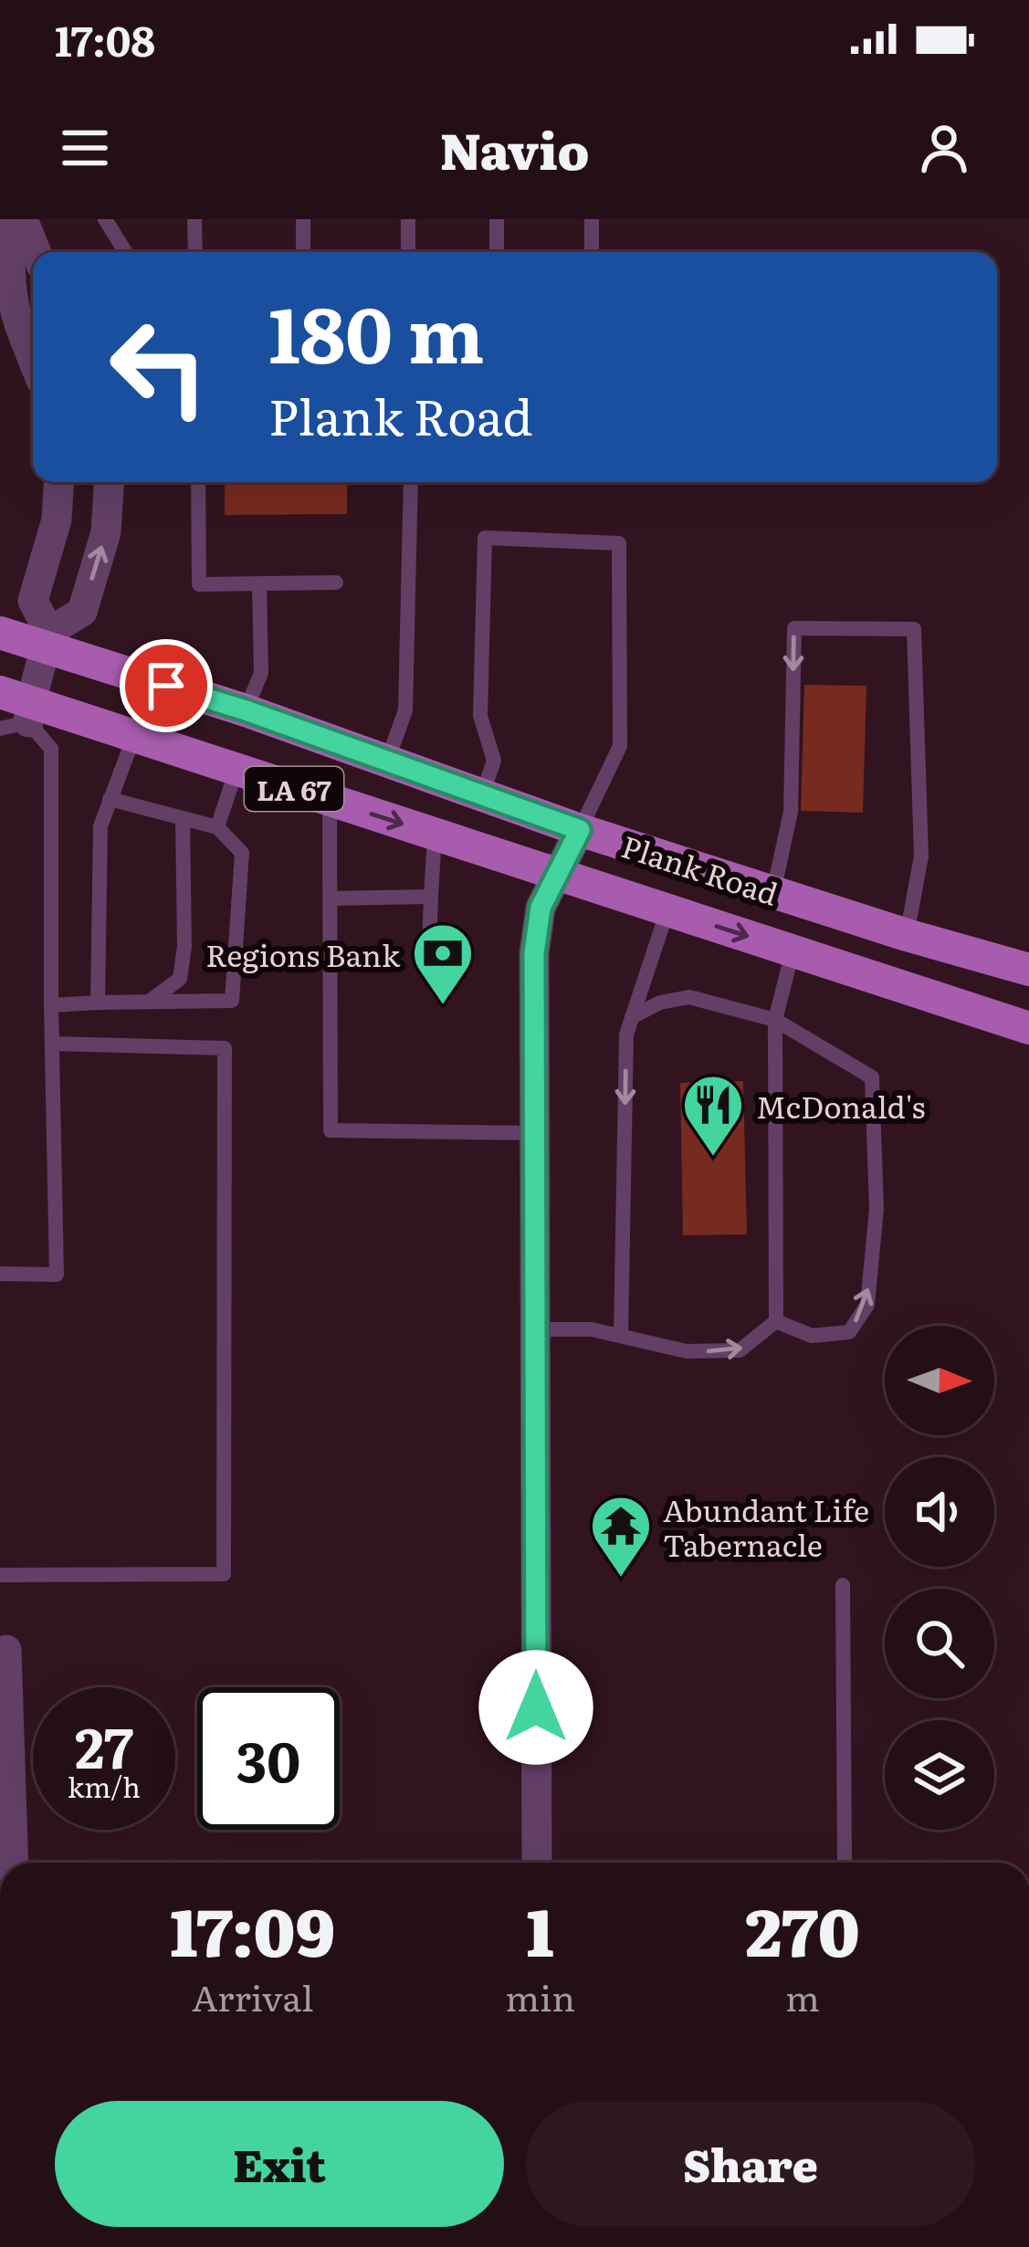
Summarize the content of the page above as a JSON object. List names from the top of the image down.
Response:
{
  "streets": {
    "main road": ["LA 67", "Plank Road"]
  },
  "places": {
    "bank": ["Regions Bank"],
    "restaurant": ["McDonald's"],
    "temple": ["Abundant Life Tabernacle"]
  },
  "north": "right",
  "page": {
    "status": "17:08",
    "header": "Navio",
    "turn": ["180 m", "Plank Road"],
    "speed": "27 km/h",
    "limit": "30",
    "eta": [
      "17:09",
      "Arrival",
      "1",
      "min",
      "270",
      "m"
    ],
    "buttons": ["Exit", "Share"]
  }
}
